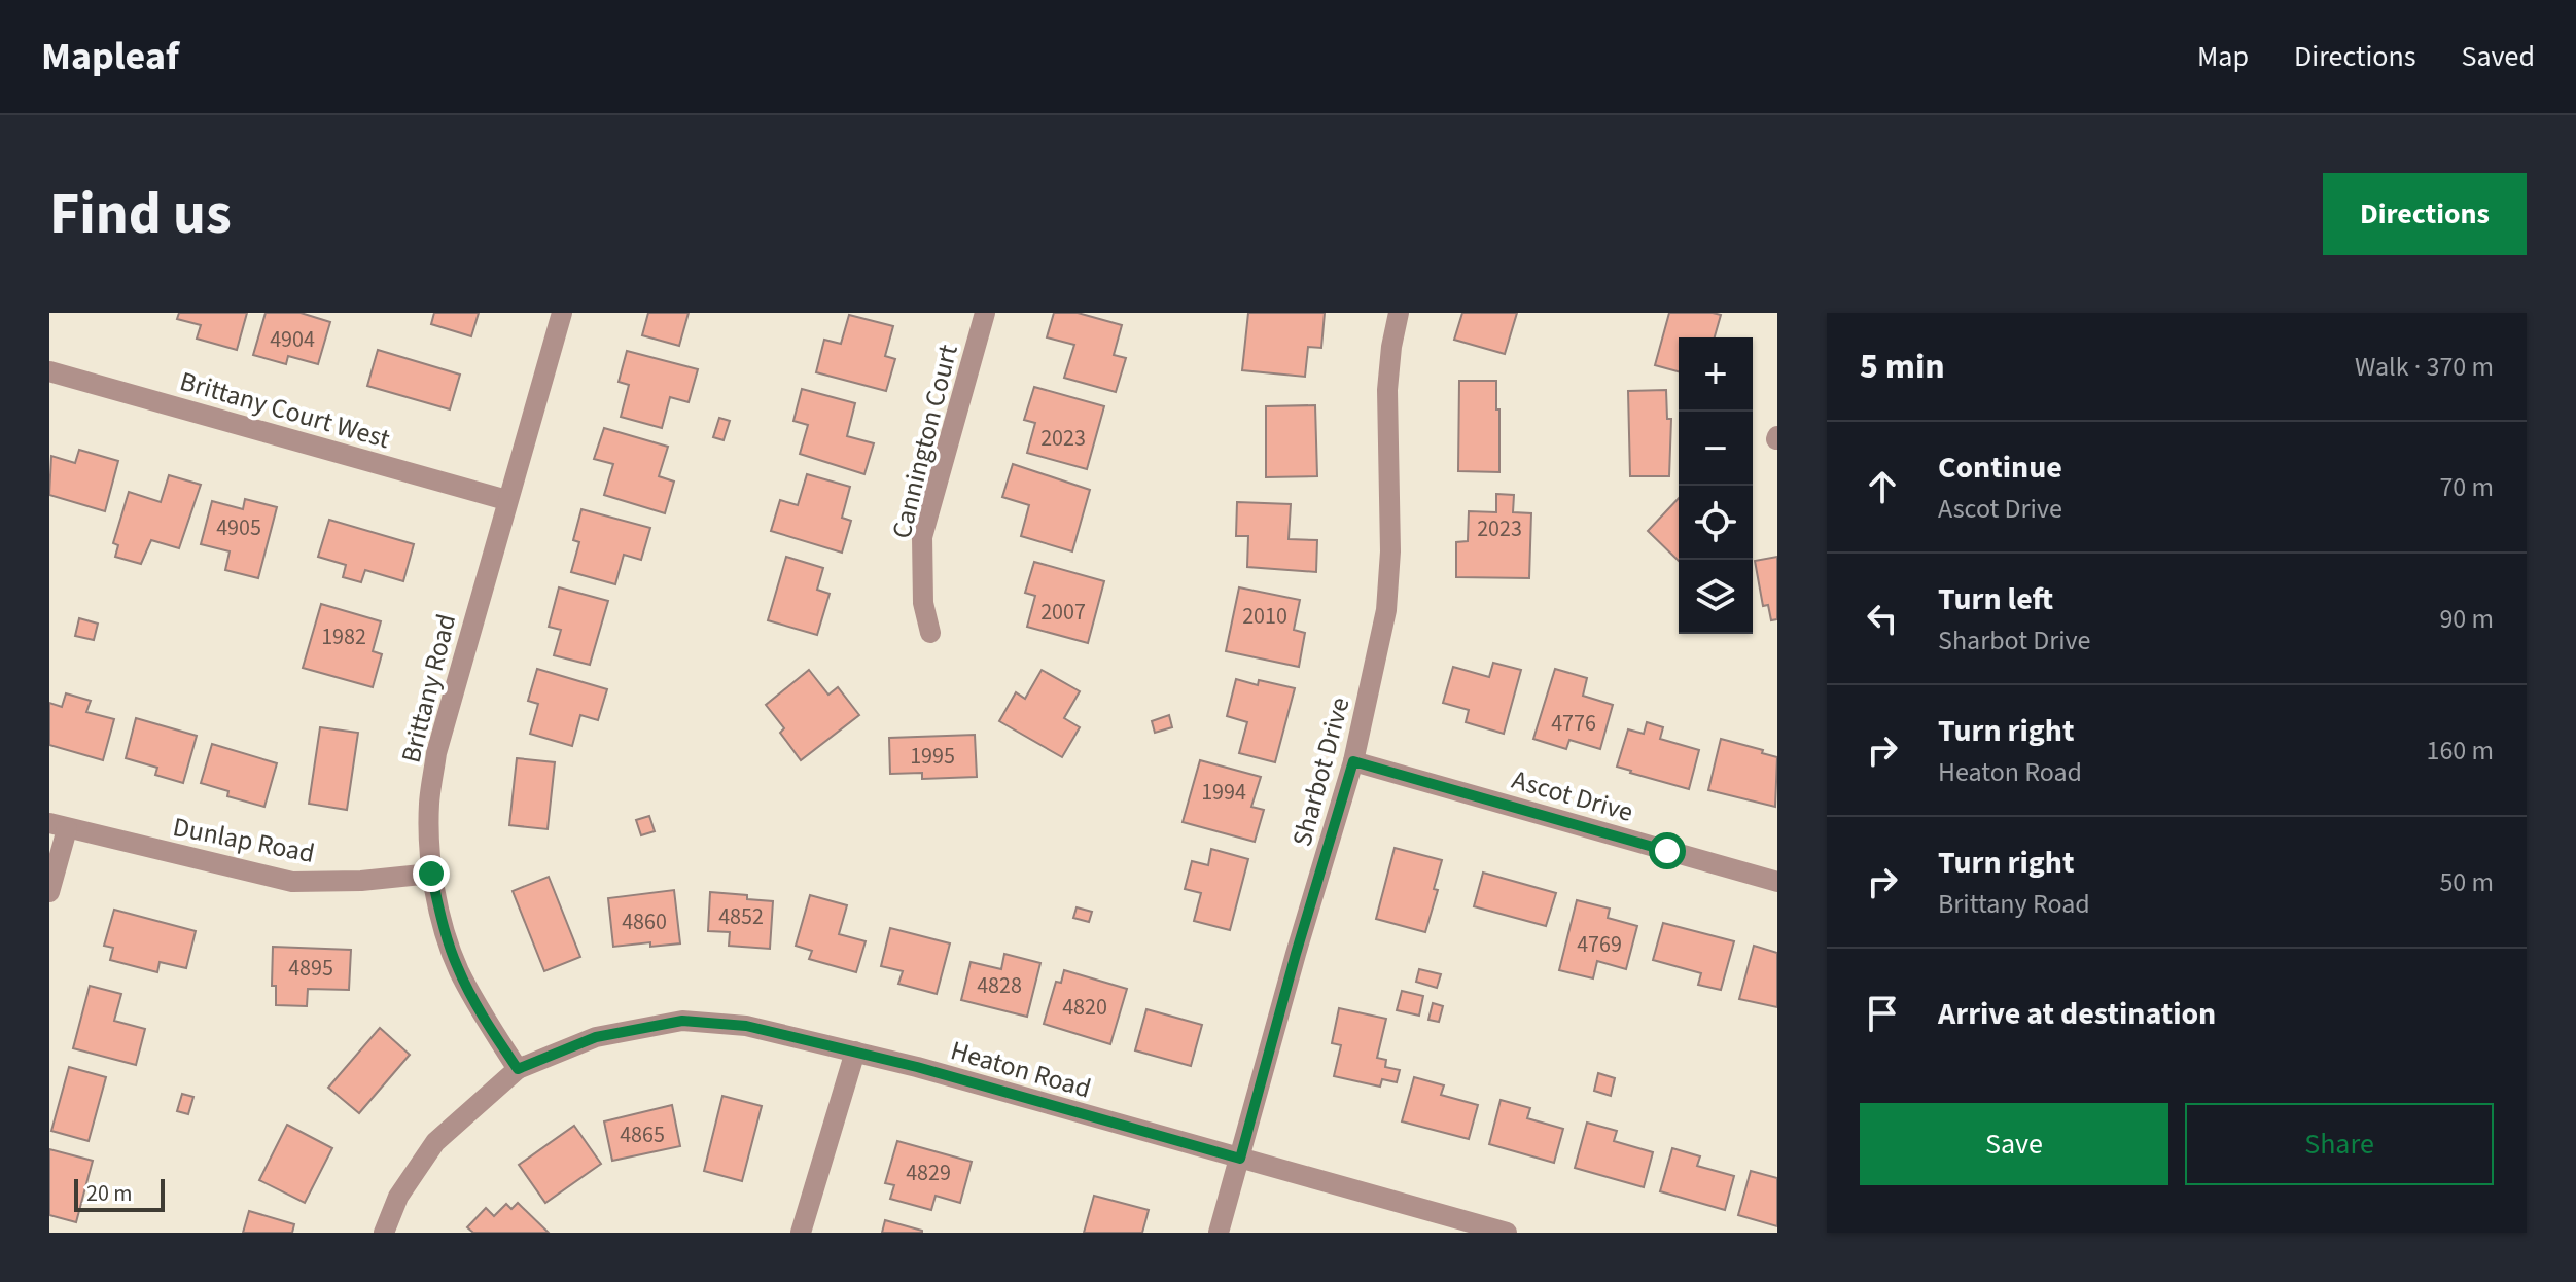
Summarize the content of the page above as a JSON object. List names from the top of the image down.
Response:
{
  "streets": {
    "street": [
      "Brittany Court West",
      "Cannington Court",
      "Brittany Road",
      "Sharbot Drive",
      "Ascot Drive",
      "Dunlap Road",
      "Heaton Road"
    ]
  },
  "crossings": [
    ["Brittany Court West", "Brittany Road"],
    ["Brittany Road", "Dunlap Road"],
    ["Brittany Road", "Heaton Road"],
    ["Sharbot Drive", "Ascot Drive"],
    ["Sharbot Drive", "Heaton Road"]
  ],
  "house_numbers": [
    "4904",
    "2023",
    "4905",
    "2023",
    "2007",
    "2010",
    "1982",
    "4776",
    "1995",
    "1994",
    "4852",
    "4860",
    "4769",
    "4895",
    "4828",
    "4820",
    "4865",
    "4829"
  ],
  "scale_bar": "20 m",
  "page": {
    "header": "Mapleaf",
    "nav": ["Map", "Directions", "Saved"],
    "buttons": [
      "Directions",
      ["Save", "Share"]
    ],
    "title": "Find us",
    "heading": ["5 min", "Walk · 370 m"],
    "map_buttons": ["+", "−"],
    "list": [
      ["Continue", "Ascot Drive", "70 m"],
      ["Turn left", "Sharbot Drive", "90 m"],
      ["Turn right", "Heaton Road", "160 m"],
      ["Turn right", "Brittany Road", "50 m"],
      "Arrive at destination"
    ],
    "scale": "20 m"
  }
}
